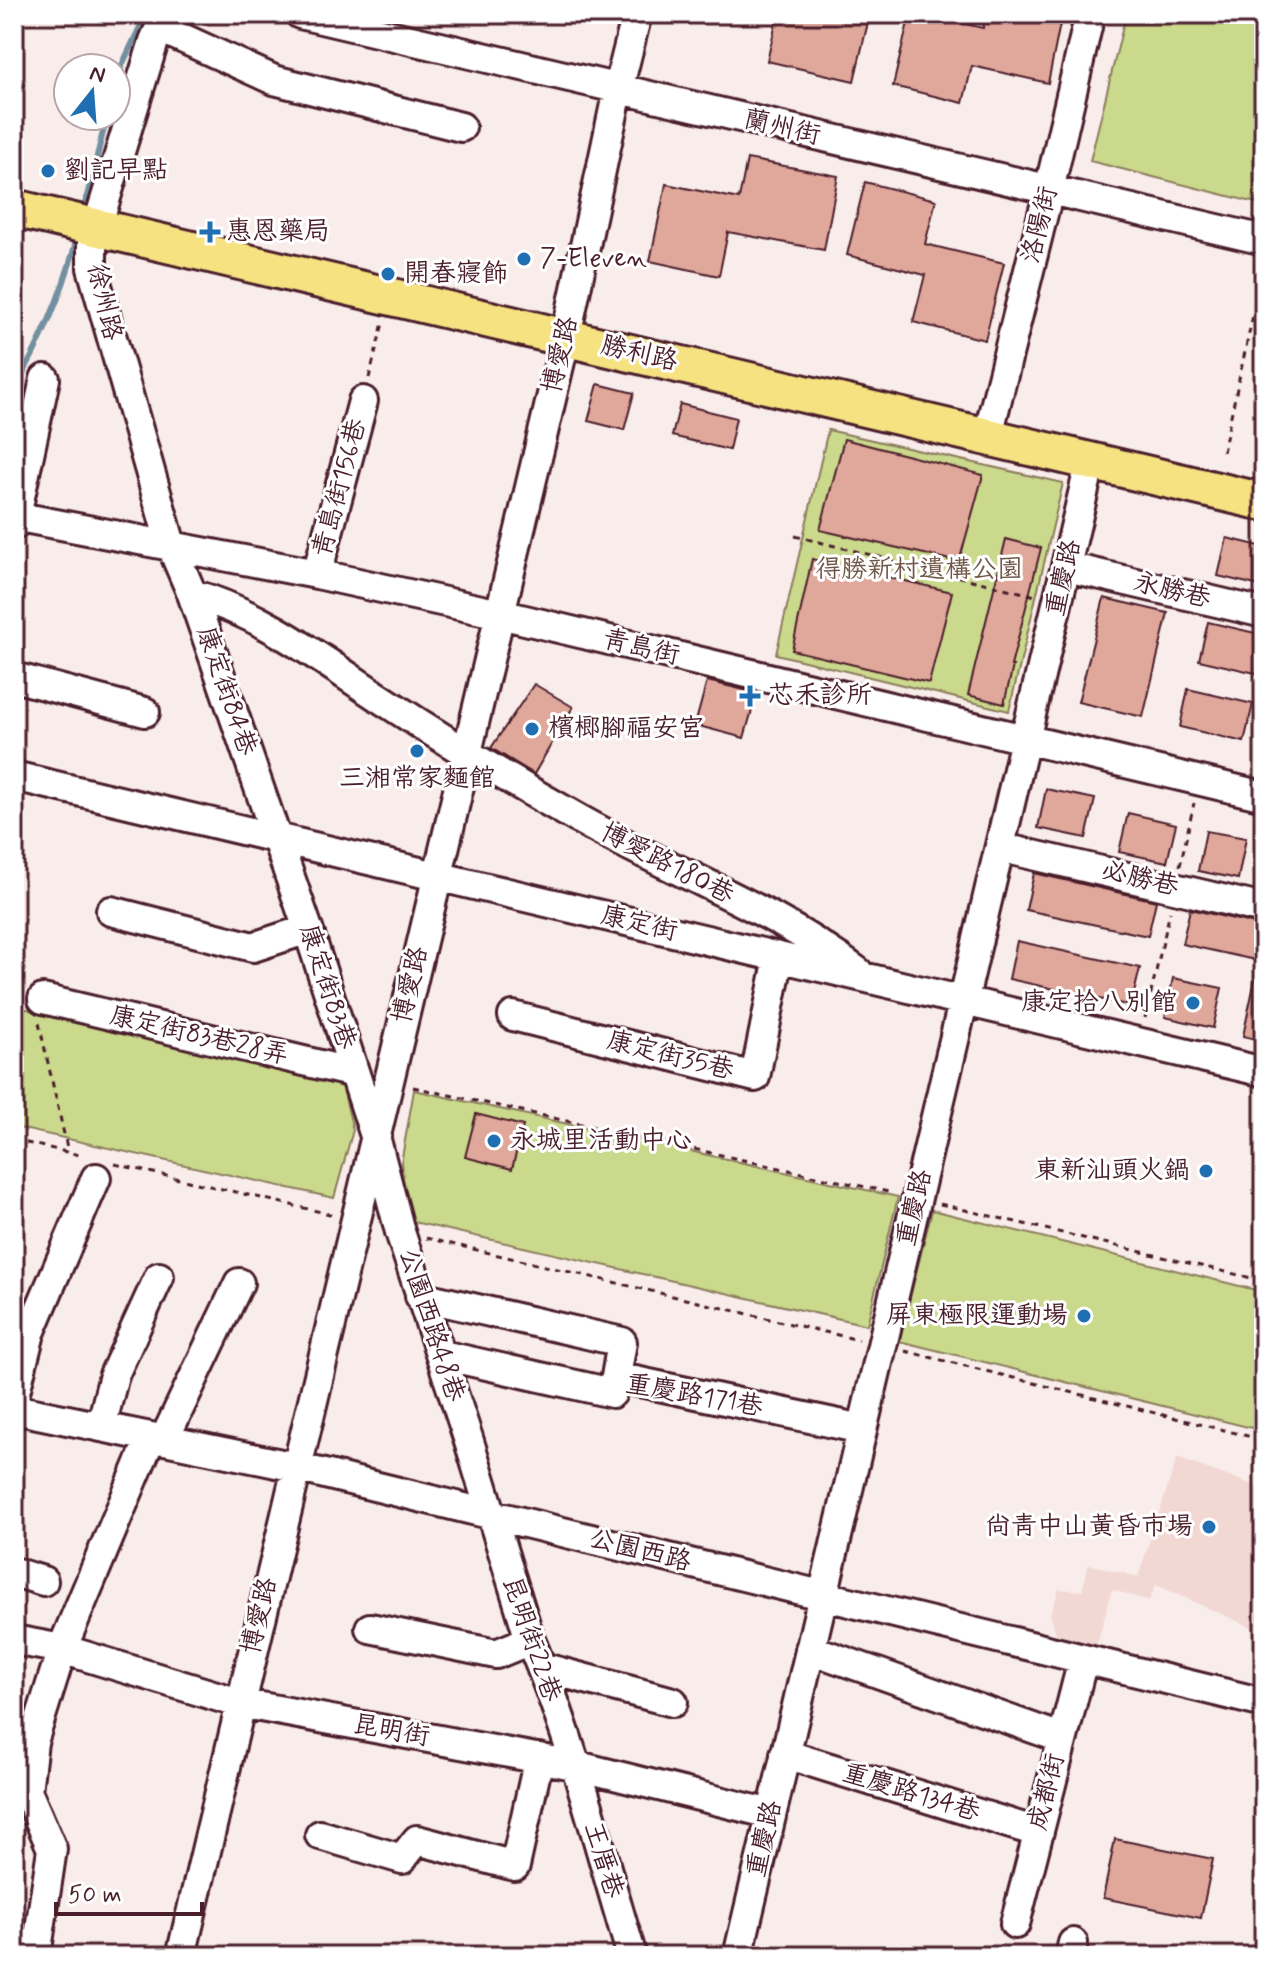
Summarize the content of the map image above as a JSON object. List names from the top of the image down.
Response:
{
  "streets": {
    "main road": ["勝利路"],
    "street": [
      "蘭州街",
      "洛陽街",
      "徐州路",
      "博愛路",
      "青島街156巷",
      "重慶路",
      "永勝巷",
      "青島街",
      "康定街84巷",
      "博愛路180巷",
      "必勝巷",
      "康定街",
      "康定街83巷",
      "康定街83巷28弄",
      "康定街35巷",
      "公園西路48巷",
      "重慶路171巷",
      "公園西路",
      "昆明街22巷",
      "昆明街",
      "成都街",
      "重慶路134巷",
      "王厝巷"
    ]
  },
  "crossings": [
    ["蘭州街", "洛陽街"],
    ["蘭州街", "博愛路"],
    ["洛陽街", "勝利路"],
    ["徐州路", "勝利路"],
    ["徐州路", "青島街"],
    ["徐州路", "康定街84巷"],
    ["勝利路", "博愛路"],
    ["勝利路", "重慶路"],
    ["博愛路", "青島街"],
    ["博愛路", "博愛路180巷"],
    ["博愛路", "康定街"],
    ["博愛路", "康定街83巷"],
    ["博愛路", "公園西路48巷"],
    ["博愛路", "公園西路"],
    ["博愛路", "昆明街"],
    ["青島街156巷", "青島街"],
    ["重慶路", "青島街"],
    ["重慶路", "康定街"],
    ["重慶路", "重慶路171巷"],
    ["重慶路", "公園西路"],
    ["重慶路", "昆明街"],
    ["重慶路", "重慶路134巷"],
    ["青島街", "康定街84巷"],
    ["康定街84巷", "博愛路180巷"],
    ["康定街84巷", "康定街"],
    ["康定街84巷", "康定街83巷"],
    ["博愛路180巷", "康定街"],
    ["康定街", "康定街83巷"],
    ["康定街", "康定街35巷"],
    ["康定街83巷", "康定街83巷28弄"],
    ["康定街83巷", "公園西路48巷"],
    ["公園西路48巷", "重慶路171巷"],
    ["公園西路48巷", "公園西路"],
    ["公園西路48巷", "昆明街22巷"],
    ["公園西路", "昆明街22巷"],
    ["公園西路", "成都街"],
    ["昆明街22巷", "昆明街"],
    ["昆明街22巷", "王厝巷"],
    ["昆明街", "王厝巷"],
    ["成都街", "重慶路134巷"]
  ],
  "parks": ["得勝新村遺構公園"],
  "places": {
    "other": [
      "劉記早點",
      "7-Eleven",
      "開春寢飾",
      "檳榔腳福安宮",
      "三湘常家麵館",
      "康定拾八別館",
      "永城里活動中心",
      "東新汕頭火鍋",
      "屏東極限運動場",
      "尚青中山黃昏市場"
    ],
    "health": ["惠恩藥局", "芯禾診所"]
  },
  "scale_bar": "50 m",
  "north": "top"
}
